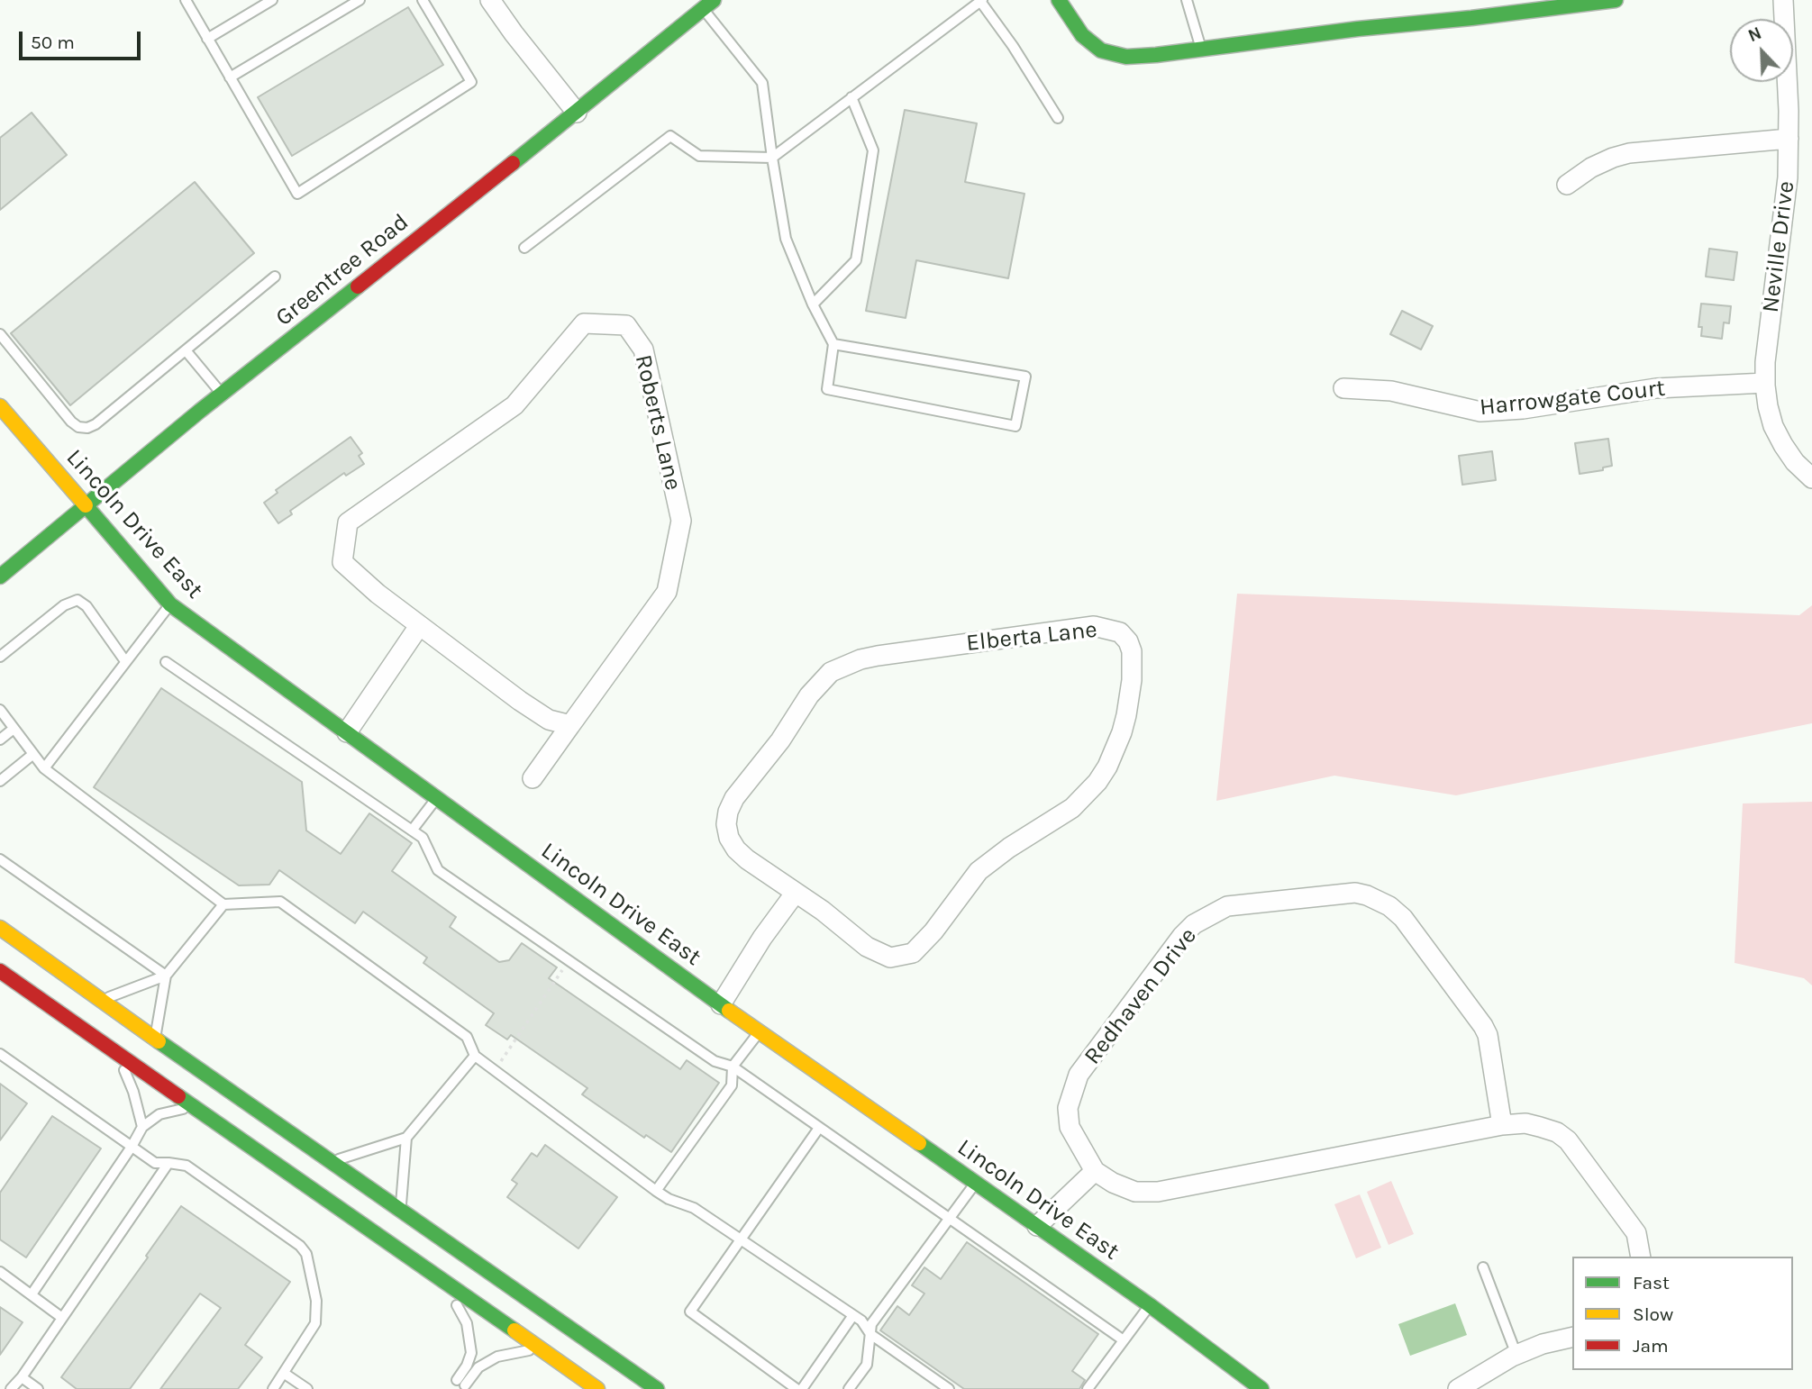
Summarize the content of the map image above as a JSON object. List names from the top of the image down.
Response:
{
  "streets": {
    "main road": ["Greentree Road", "Lincoln Drive East"],
    "street": [
      "Neville Drive",
      "Harrowgate Court",
      "Roberts Lane",
      "Elberta Lane",
      "Redhaven Drive"
    ]
  },
  "crossings": [
    ["Neville Drive", "Harrowgate Court"],
    ["Greentree Road", "Lincoln Drive East"]
  ],
  "legend": ["Fast", "Slow", "Jam"],
  "scale_bar": "50 m",
  "north": "top left"
}
